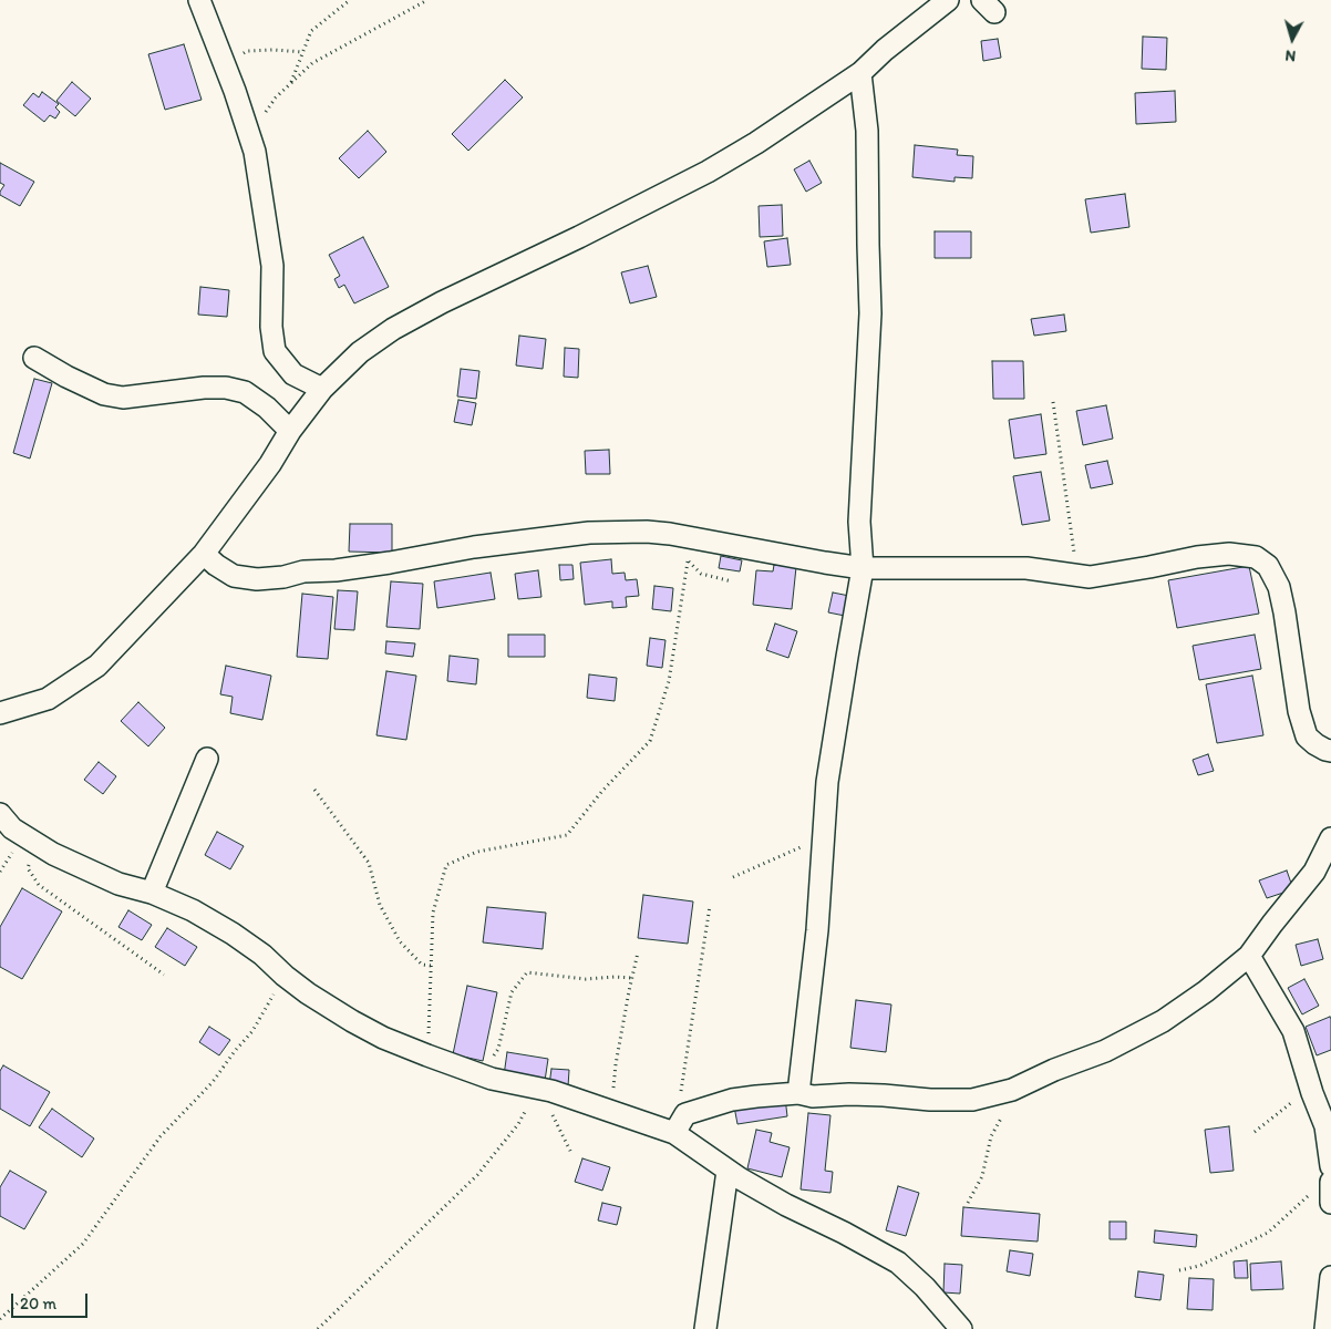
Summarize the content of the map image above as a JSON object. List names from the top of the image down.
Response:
{
  "scale_bar": "20 m",
  "north": "bottom"
}
